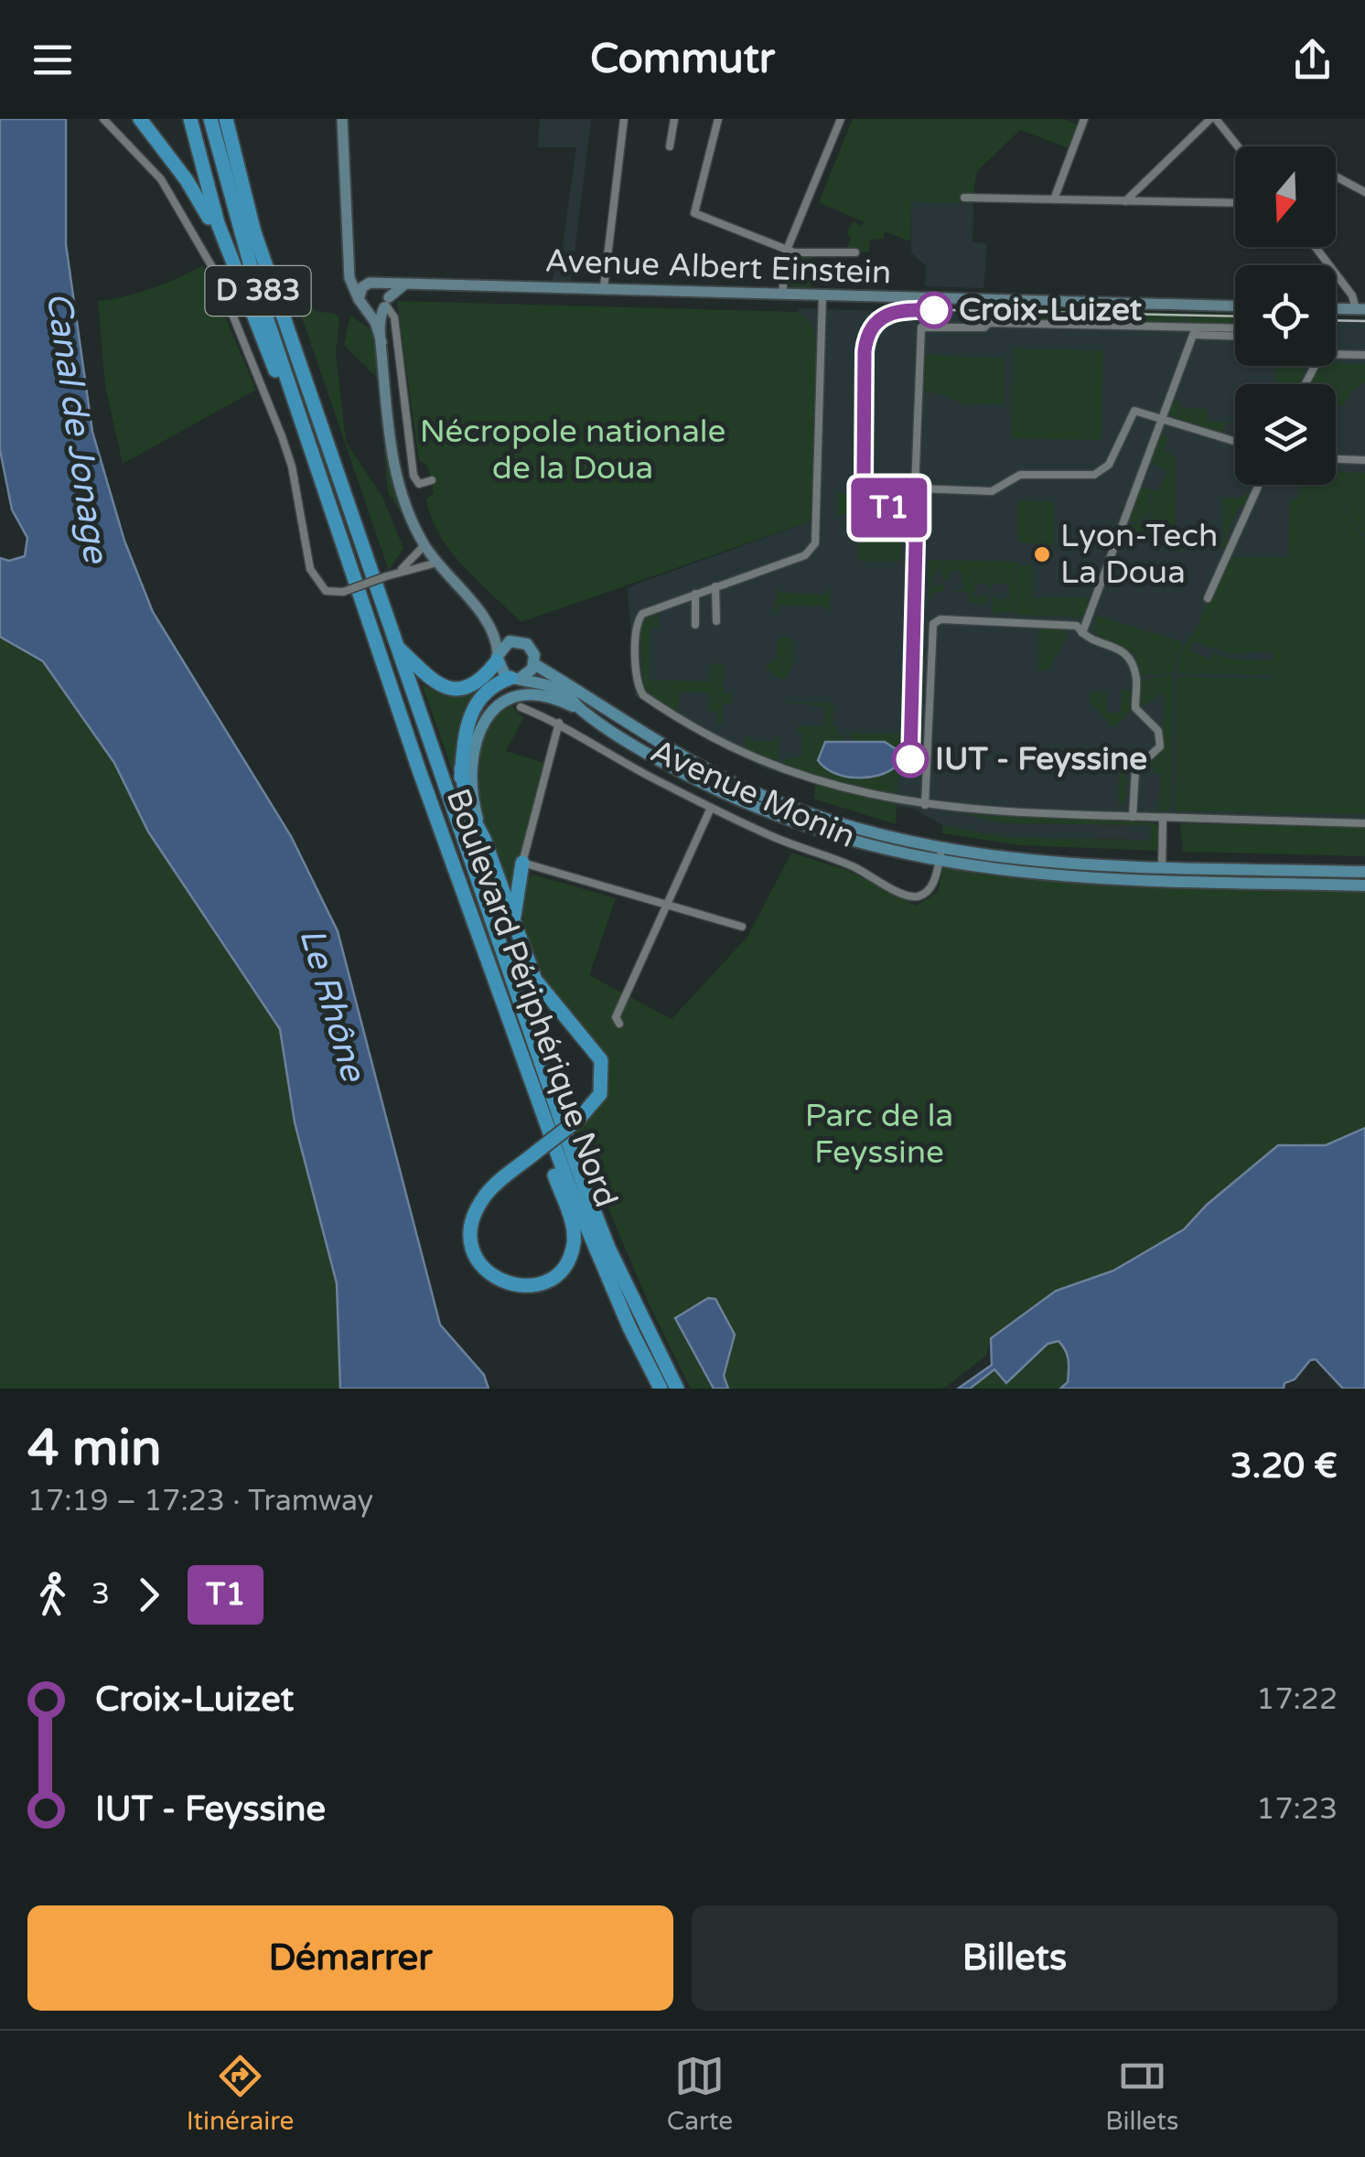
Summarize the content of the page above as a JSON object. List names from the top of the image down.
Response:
{
  "streets": {
    "highway": ["D 383", "Boulevard Périphérique Nord"],
    "street": ["Avenue Albert Einstein", "Avenue Monin"]
  },
  "crossings": [
    ["D 383", "Boulevard Périphérique Nord"]
  ],
  "water": ["Canal de Jonage", "Le Rhône"],
  "parks": ["Nécropole nationale de la Doua", "Parc de la Feyssine"],
  "places": ["Croix-Luizet", "Lyon-Tech La Doua", "IUT - Feyssine"],
  "lines": ["tram line T1"],
  "north": "bottom",
  "page": {
    "header": "Commutr",
    "on_map": "T1",
    "heading": ["4 min", "17:19 – 17:23 · Tramway", "3.20 €"],
    "legs": ["3", "T1"],
    "list": [
      {
        "name": "Croix-Luizet",
        "value": "17:22"
      },
      {
        "name": "IUT - Feyssine",
        "value": "17:23"
      }
    ],
    "buttons": ["Démarrer", "Billets"],
    "tabs": ["Itinéraire", "Carte", "Billets"]
  }
}
